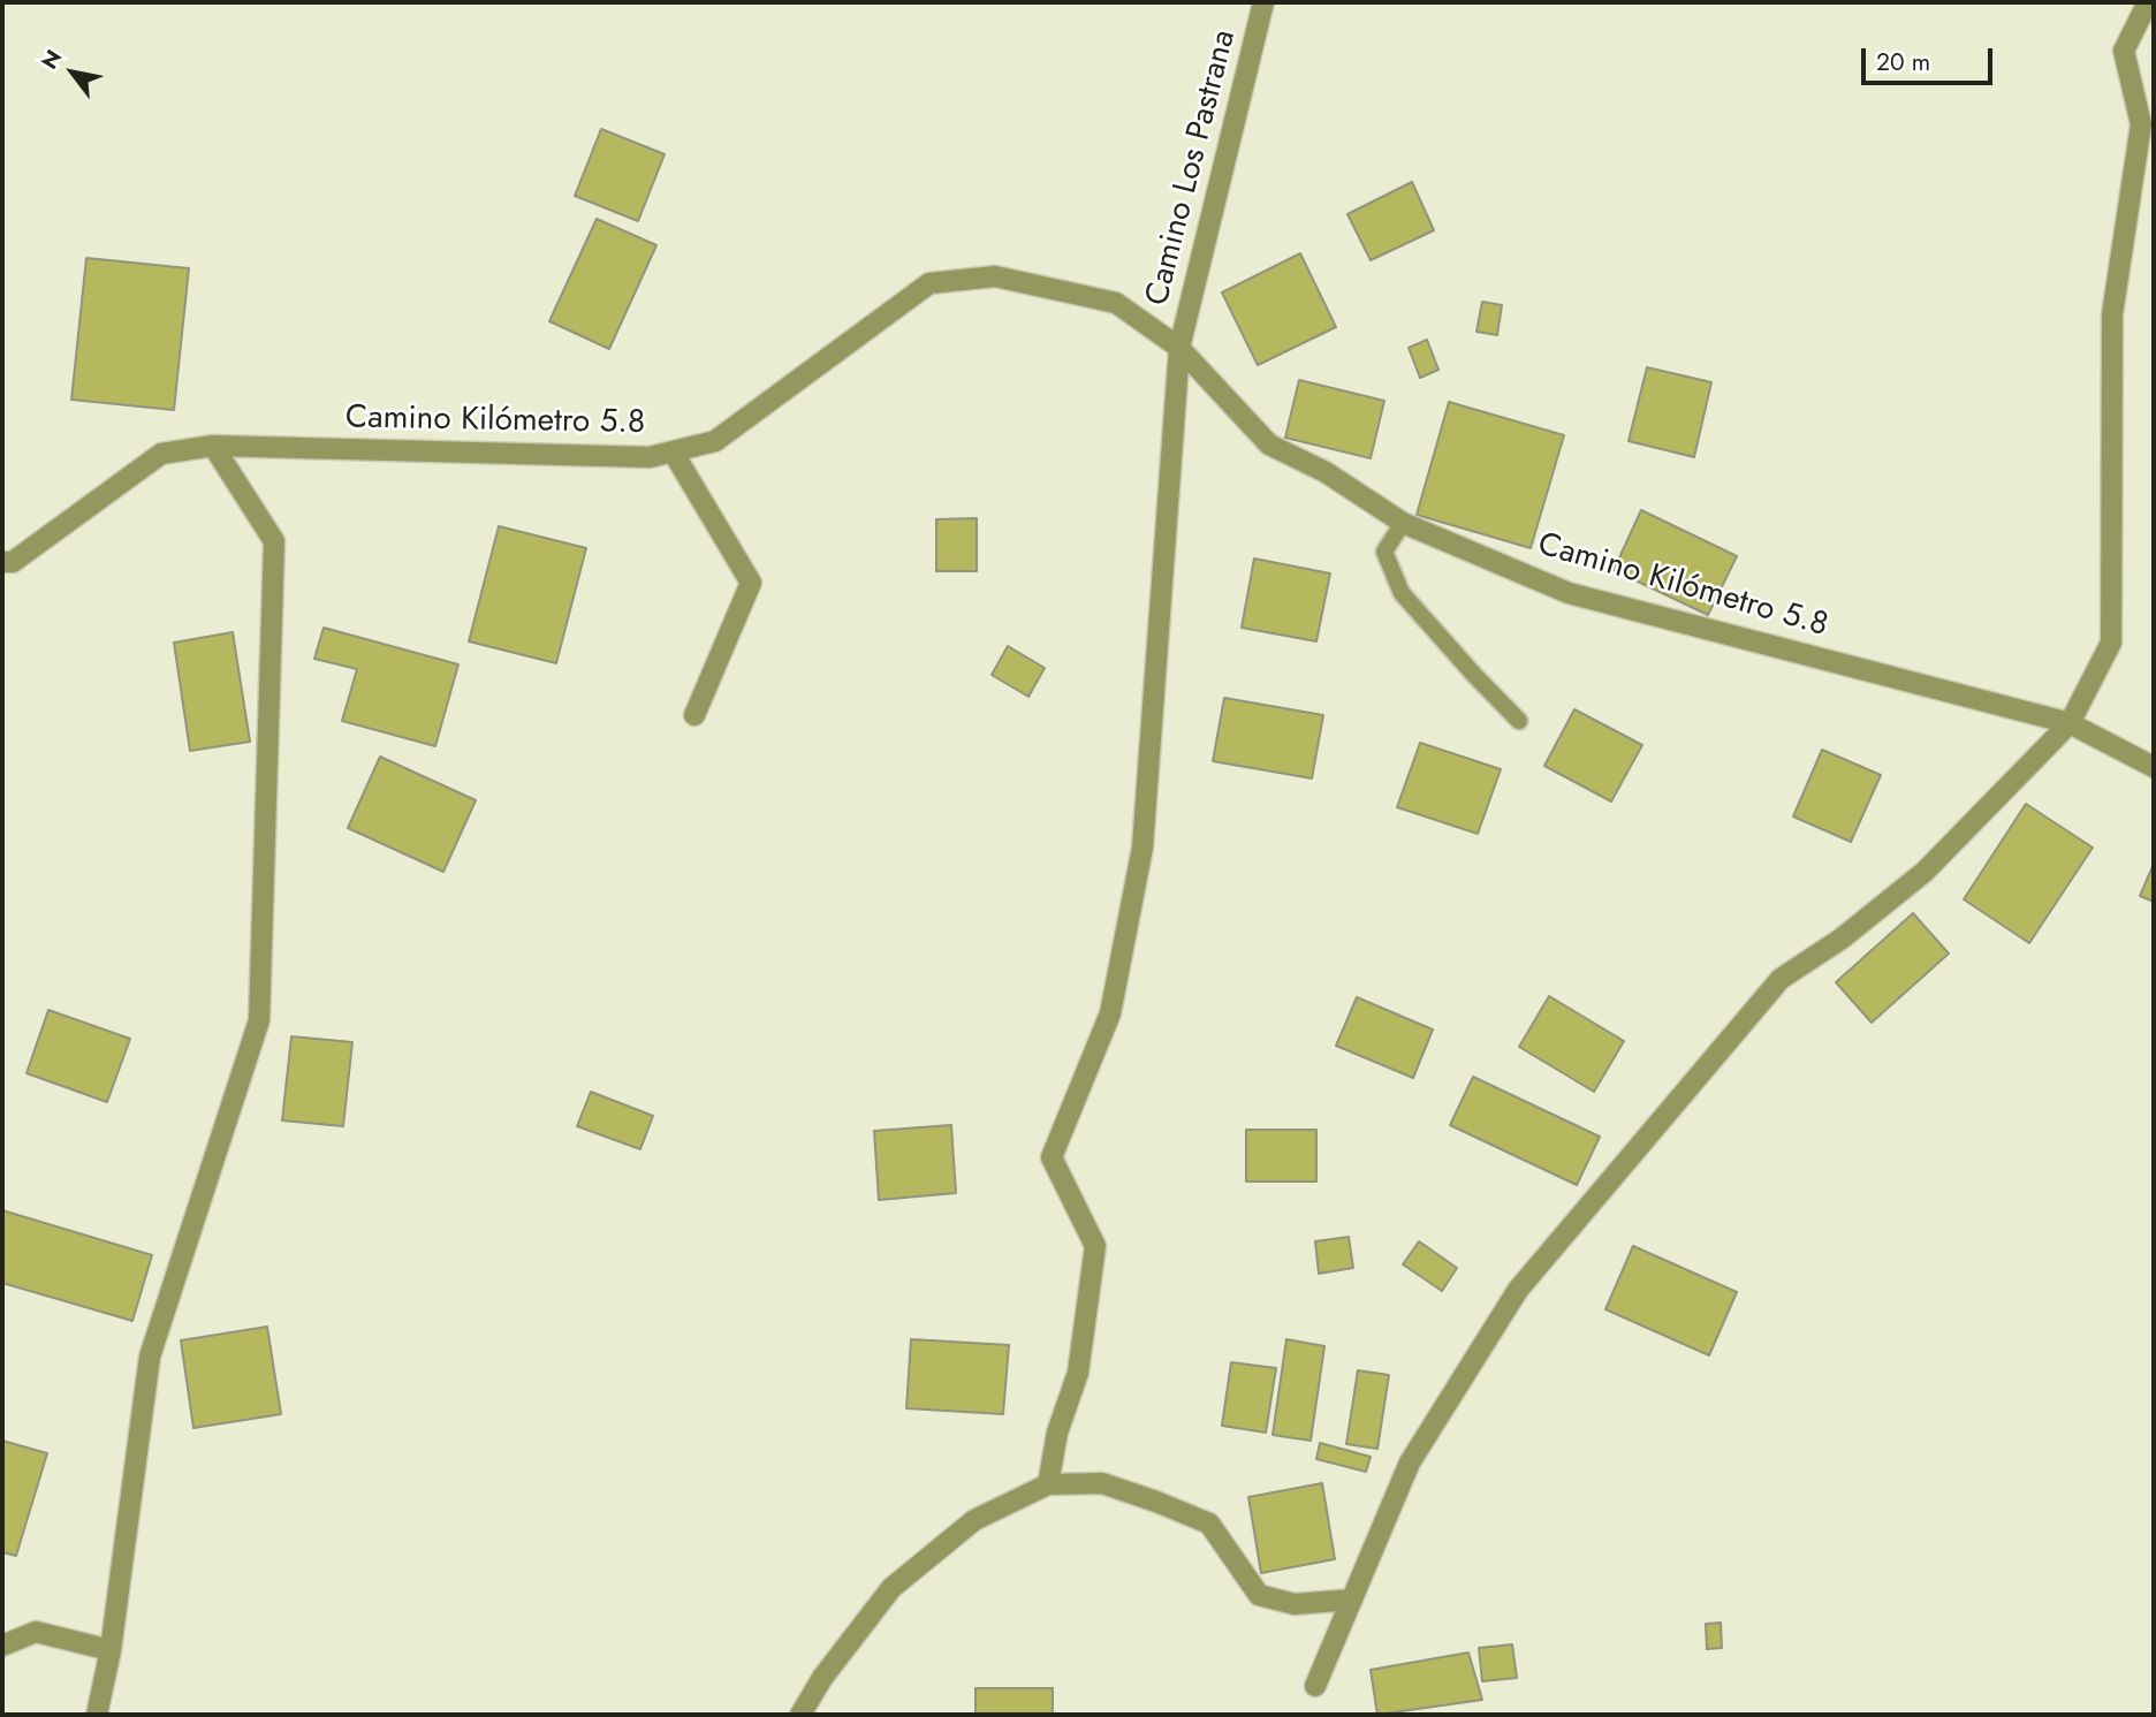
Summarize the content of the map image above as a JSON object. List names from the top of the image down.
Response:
{
  "streets": {
    "street": ["Camino Los Pastrana", "Camino Kilómetro 5.8"]
  },
  "crossings": [
    ["Camino Los Pastrana", "Camino Kilómetro 5.8"]
  ],
  "scale_bar": "20 m",
  "north": "top left"
}
